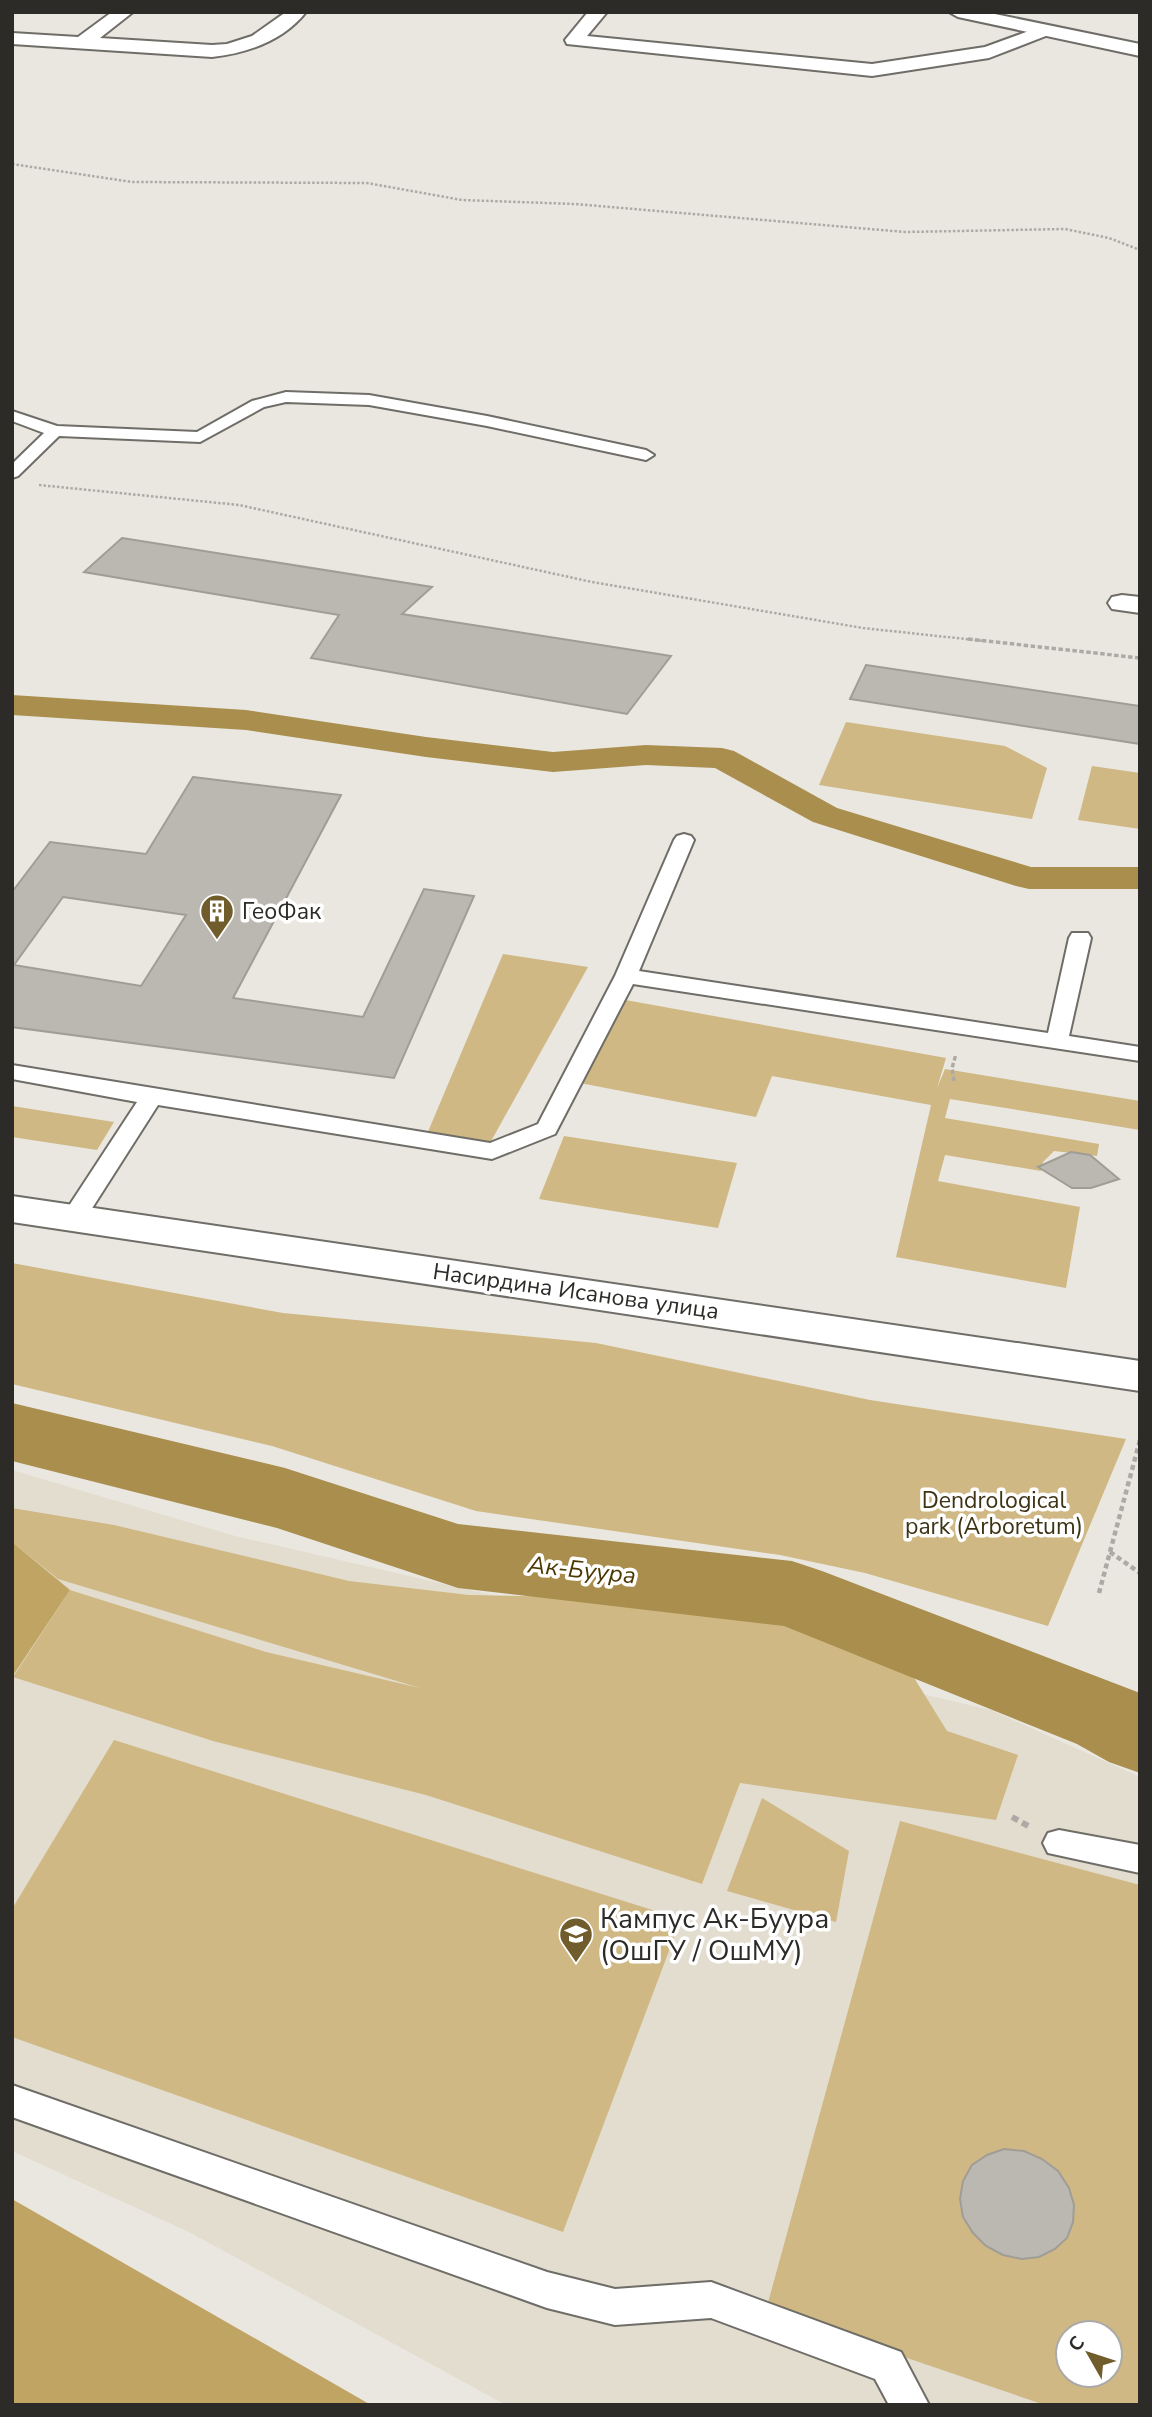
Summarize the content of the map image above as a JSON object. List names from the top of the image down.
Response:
{
  "streets": {
    "street": ["Насирдина Исанова улица"]
  },
  "water": ["Ак-Буура"],
  "parks": ["Dendrological park (Arboretum)"],
  "places": {
    "building": ["ГеоФак"],
    "school or university": ["Кампус Ак-Буура (ОшГУ / ОшМУ)"]
  },
  "north": "top left"
}
